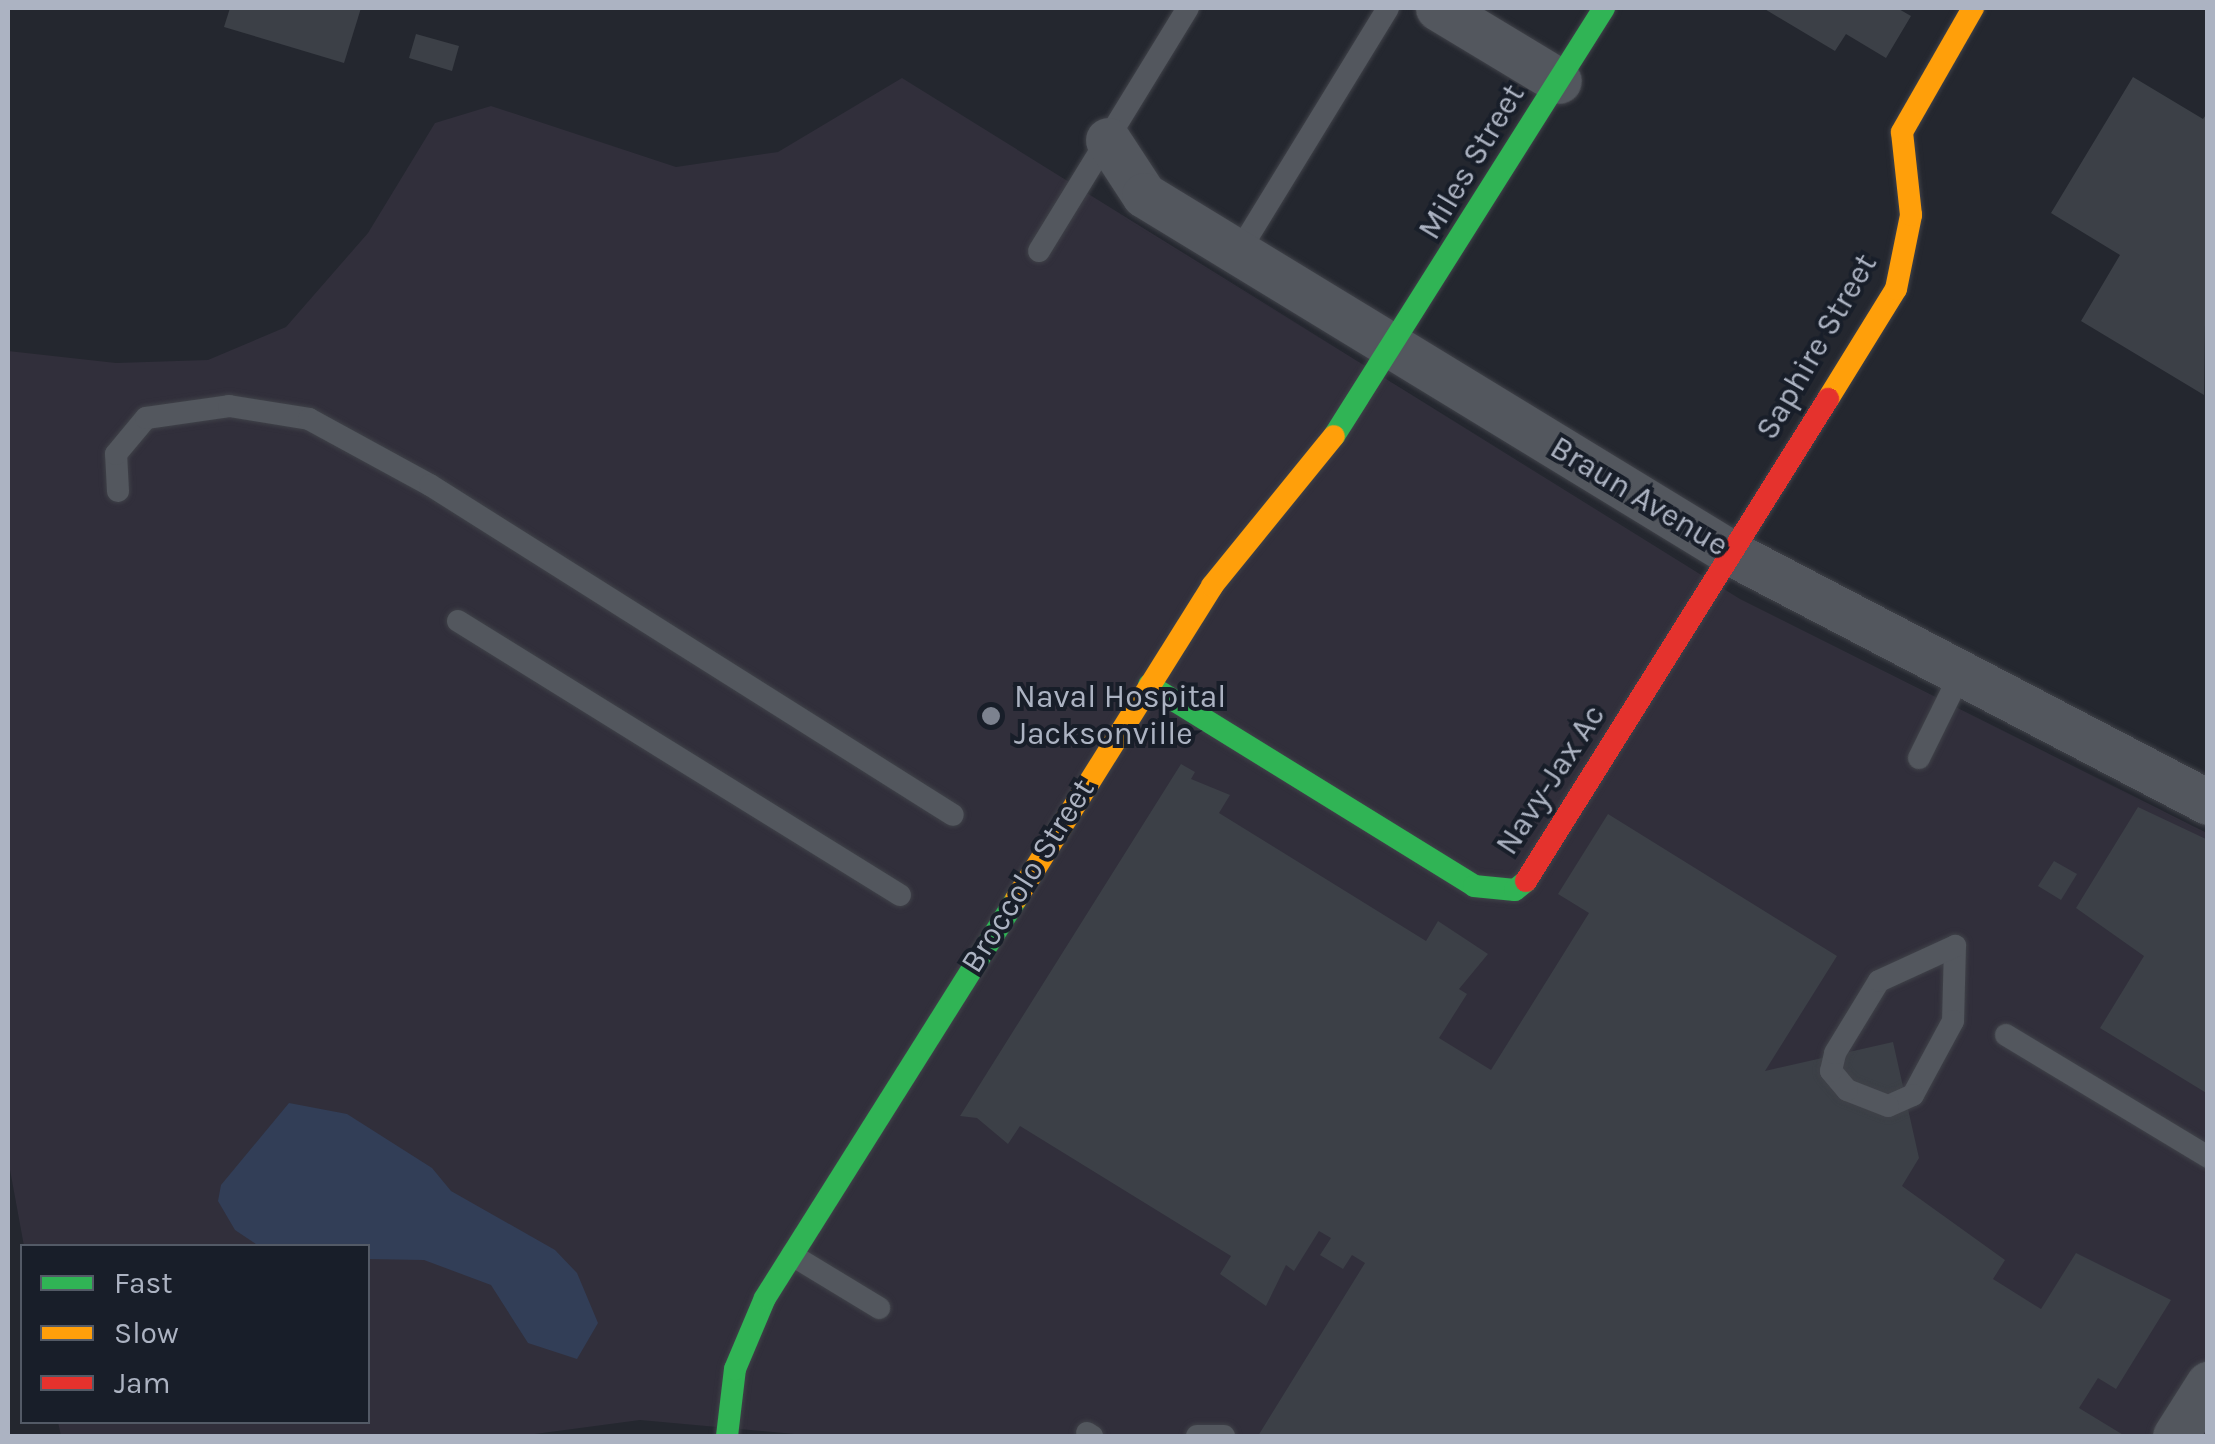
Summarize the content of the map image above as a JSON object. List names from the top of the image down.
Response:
{
  "streets": {
    "street": [
      "Miles Street",
      "Saphire Street",
      "Braun Avenue",
      "Navy-Jax Ac",
      "Broccolo Street"
    ]
  },
  "crossings": [
    ["Miles Street", "Braun Avenue"],
    ["Miles Street", "Broccolo Street"],
    ["Saphire Street", "Navy-Jax Ac"],
    ["Braun Avenue", "Navy-Jax Ac"],
    ["Braun Avenue", "Broccolo Street"],
    ["Navy-Jax Ac", "Broccolo Street"]
  ],
  "places": ["Naval Hospital Jacksonville"],
  "legend": ["Fast", "Slow", "Jam"]
}
